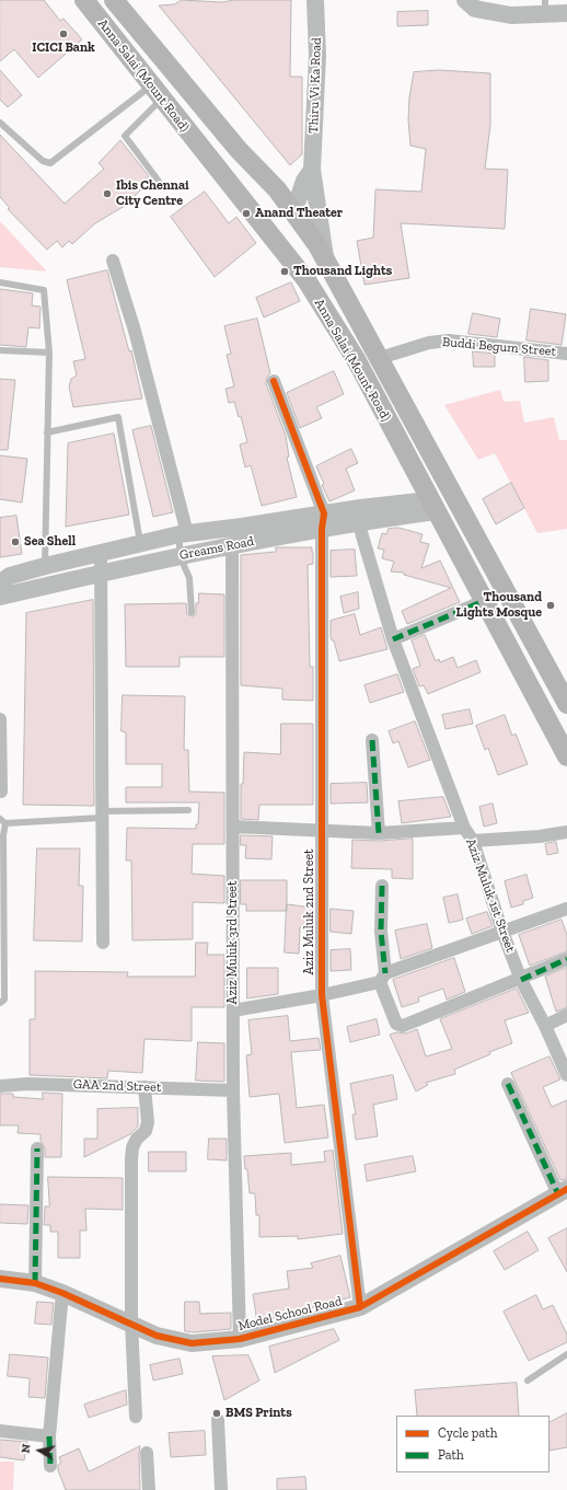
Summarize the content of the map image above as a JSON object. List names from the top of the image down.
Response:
{
  "streets": {
    "main road": ["Anna Salai (Mount Road)"],
    "street": [
      "Thiru Vi Ka Road",
      "Buddi Begum Street",
      "Greams Road",
      "Aziz Muluk 1st Street",
      "Aziz Muluk 2nd Street",
      "Aziz Muluk 3rd Street",
      "GAA 2nd Street",
      "Model School Road"
    ]
  },
  "crossings": [
    ["Anna Salai (Mount Road)", "Buddi Begum Street"],
    ["Anna Salai (Mount Road)", "Greams Road"],
    ["Greams Road", "Aziz Muluk 1st Street"],
    ["Greams Road", "Aziz Muluk 2nd Street"],
    ["Greams Road", "Aziz Muluk 3rd Street"],
    ["Aziz Muluk 2nd Street", "Model School Road"],
    ["Aziz Muluk 3rd Street", "GAA 2nd Street"],
    ["Aziz Muluk 3rd Street", "Model School Road"]
  ],
  "places": [
    "ICICI Bank",
    "Ibis Chennai City Centre",
    "Anand Theater",
    "Thousand Lights",
    "Sea Shell",
    "Thousand Lights Mosque",
    "BMS Prints"
  ],
  "legend": ["Cycle path", "Path"],
  "north": "left"
}
